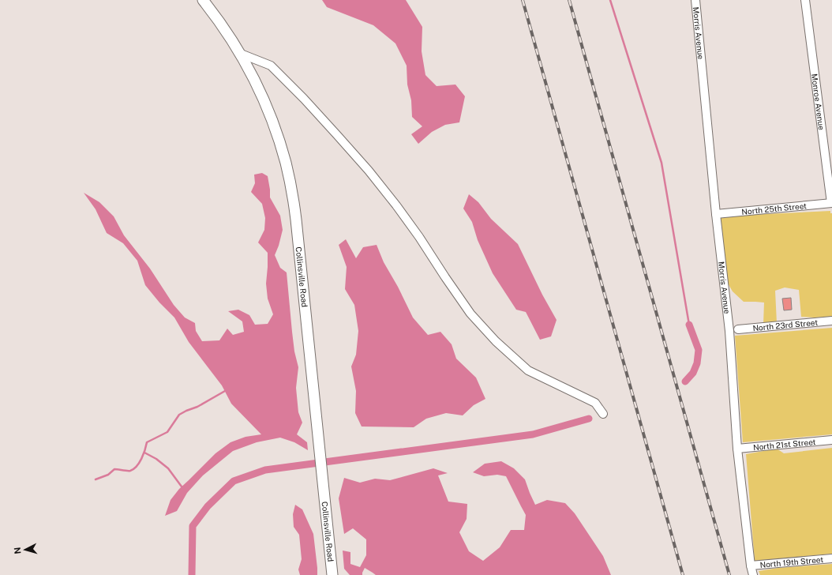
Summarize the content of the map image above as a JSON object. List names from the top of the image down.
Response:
{
  "streets": {
    "main road": ["Collinsville Road"],
    "street": [
      "Morris Avenue",
      "Monroe Avenue",
      "North 25th Street",
      "North 23rd Street",
      "North 21st Street",
      "North 19th Street"
    ]
  },
  "crossings": [
    ["Morris Avenue", "North 25th Street"],
    ["Morris Avenue", "North 21st Street"],
    ["Morris Avenue", "North 19th Street"],
    ["Monroe Avenue", "North 25th Street"]
  ],
  "north": "left"
}
